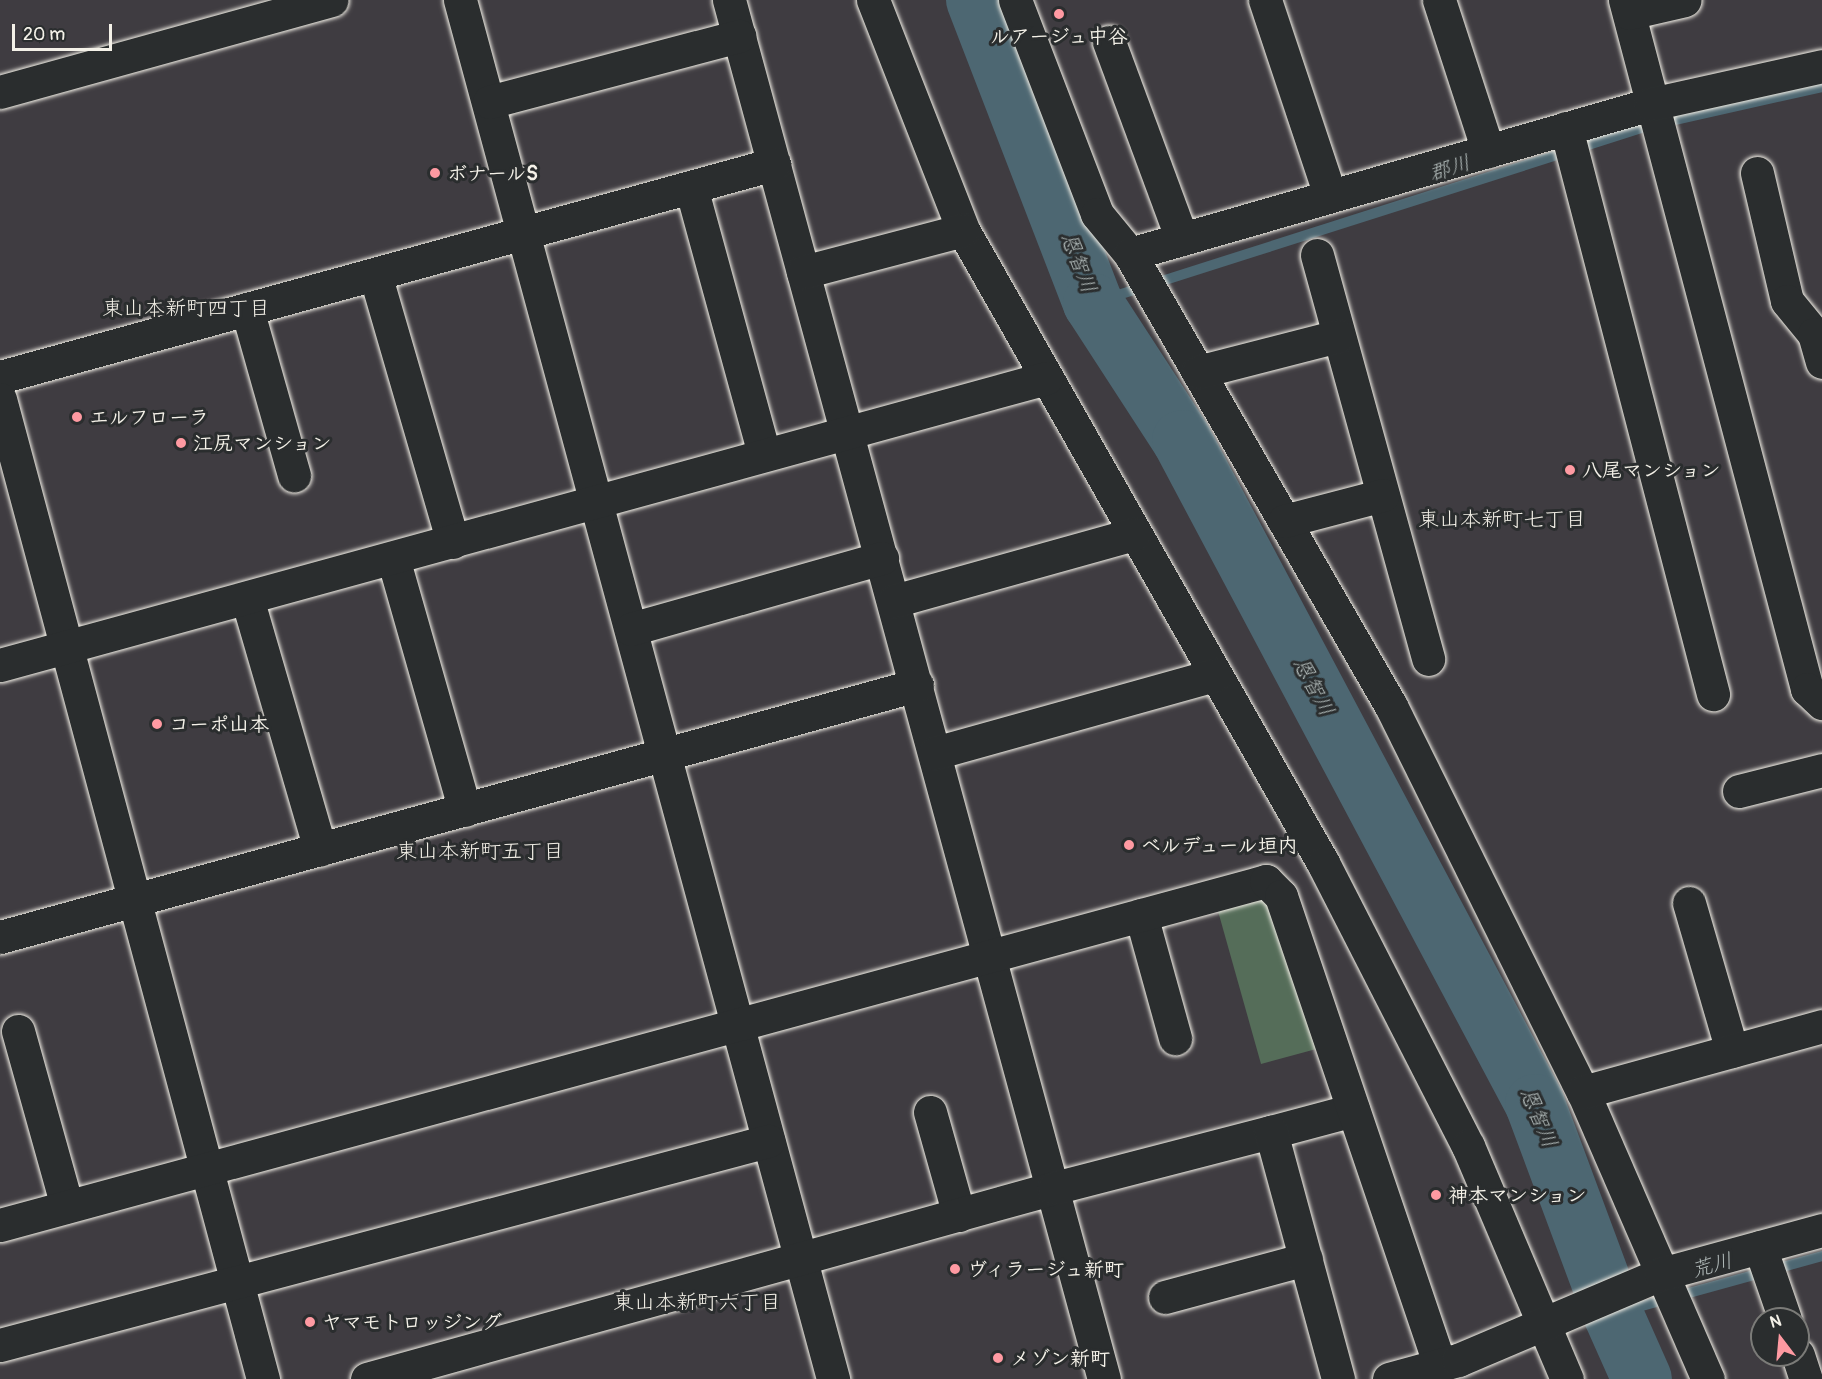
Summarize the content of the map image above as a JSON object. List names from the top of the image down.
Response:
{
  "districts": [
    "東山本新町四丁目",
    "東山本新町七丁目",
    "東山本新町五丁目",
    "東山本新町六丁目"
  ],
  "water": ["郡川", "恩智川", "荒川"],
  "places": [
    "ルアージュ中谷",
    "ボナールS",
    "エルフローラ",
    "江尻マンション",
    "八尾マンション",
    "コーポ山本",
    "ベルデュール垣内",
    "神本マンション",
    "ヴィラージュ新町",
    "ヤマモトロッジング",
    "メゾン新町"
  ],
  "scale_bar": "20 m",
  "north": "top"
}
